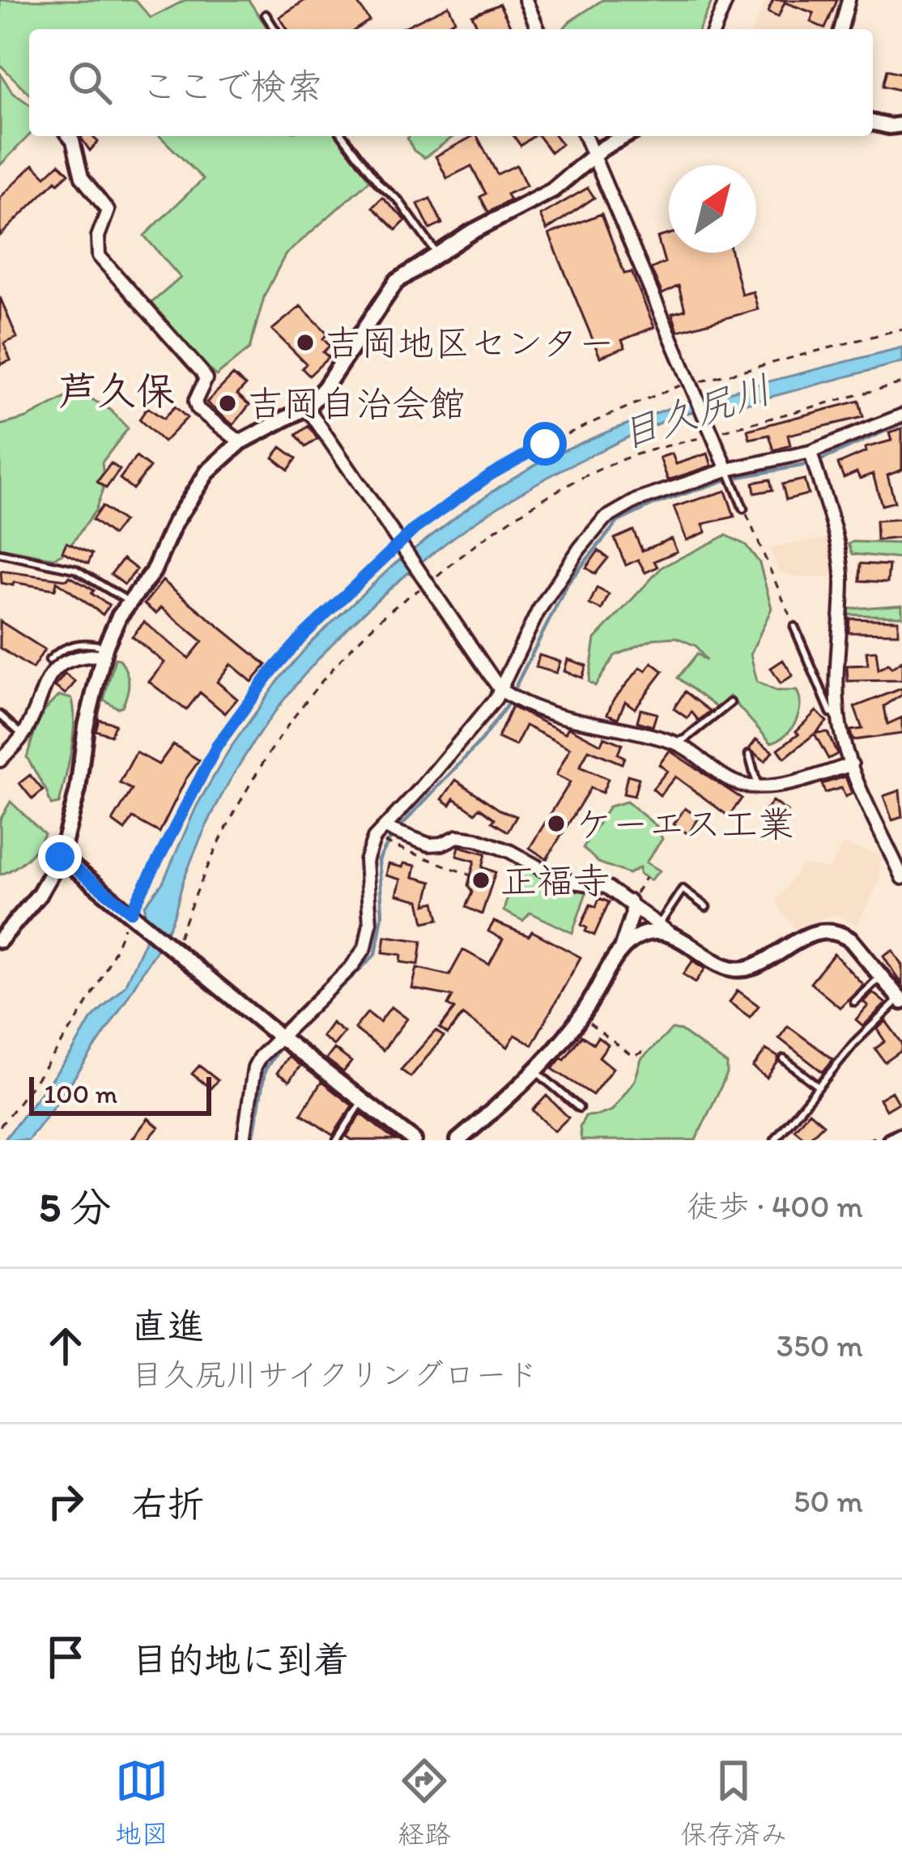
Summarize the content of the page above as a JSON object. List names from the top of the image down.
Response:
{
  "districts": ["芦久保"],
  "water": ["目久尻川"],
  "places": [
    "吉岡地区センター",
    "吉岡自治会館",
    "ケーエス工業",
    "正福寺"
  ],
  "scale_bar": "100 m",
  "north": "top right",
  "page": {
    "search": "ここで検索",
    "scale": "100 m",
    "heading": ["5 分", "徒歩 · 400 m"],
    "list": [
      ["直進", "目久尻川サイクリングロード", "350 m"],
      ["右折", "50 m"],
      "目的地に到着"
    ],
    "nav": ["地図", "経路", "保存済み"]
  }
}
